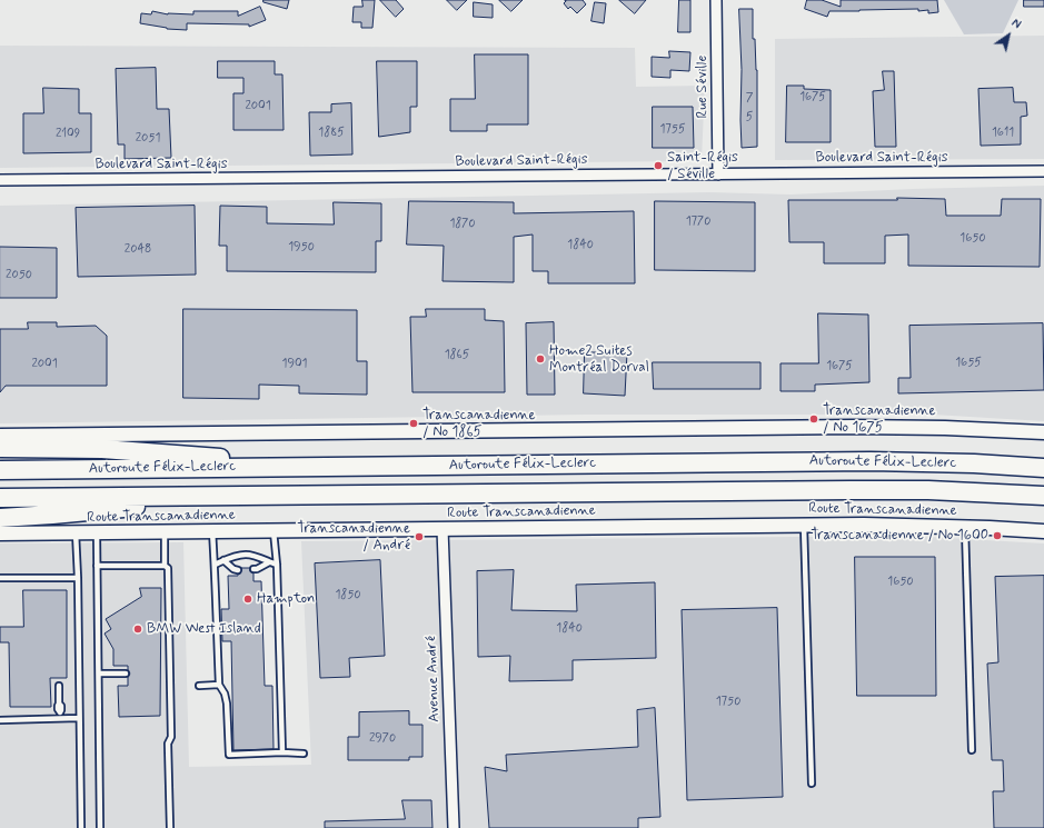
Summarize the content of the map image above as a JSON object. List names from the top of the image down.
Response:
{
  "streets": {
    "highway": ["Autoroute Félix-Leclerc"],
    "main road": ["Route Transcanadienne"],
    "street": ["Rue Séville", "Boulevard Saint-Régis", "Avenue André"]
  },
  "crossings": [
    ["Rue Séville", "Boulevard Saint-Régis"],
    ["Route Transcanadienne", "Avenue André"]
  ],
  "places": [
    "Saint-Régis / Séville",
    "Home2 Suites Montréal Dorval",
    "Transcanadienne / No 1675",
    "Transcanadienne / No 1865",
    "Transcanadienne / No 1600",
    "Transcanadienne / André",
    "Hampton",
    "BMW West Island"
  ],
  "house_numbers": [
    "1675",
    "7",
    "2001",
    "5",
    "1755",
    "1885",
    "1611",
    "2109",
    "2051",
    "1770",
    "1870",
    "1650",
    "1840",
    "1950",
    "2048",
    "2050",
    "1865",
    "1655",
    "2001",
    "1901",
    "1675",
    "1650",
    "1850",
    "1840",
    "1750",
    "2970"
  ],
  "north": "top right"
}
